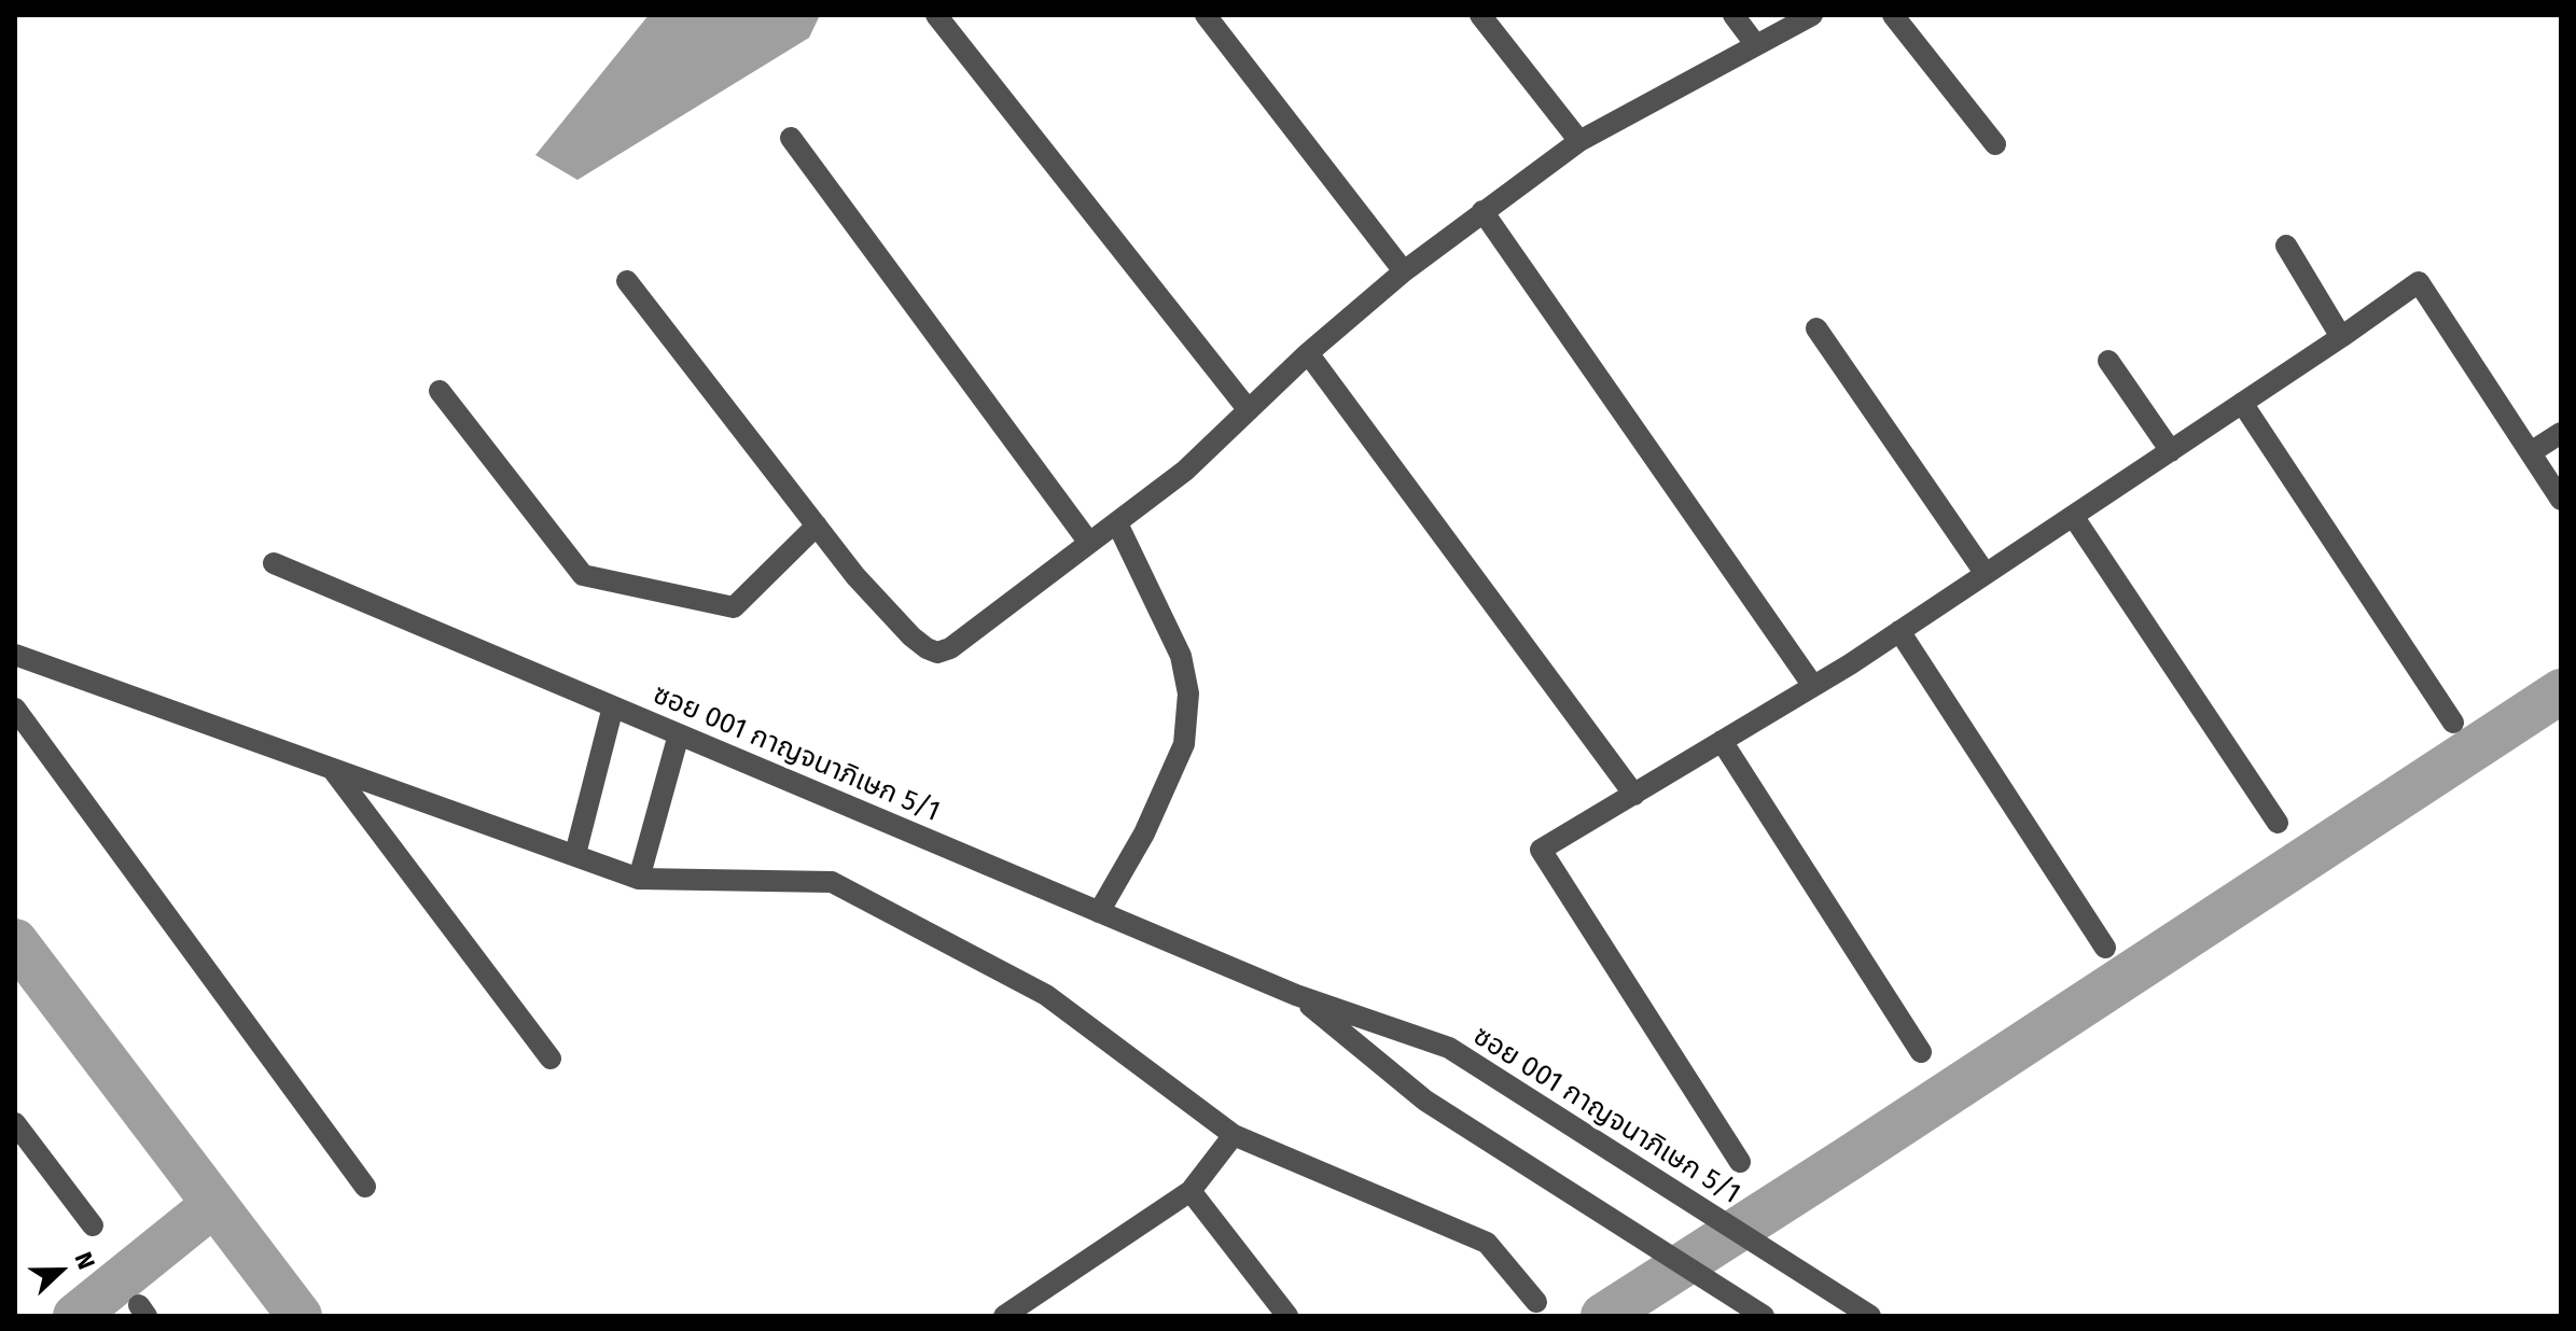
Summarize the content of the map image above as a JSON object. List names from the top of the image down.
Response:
{
  "streets": {
    "street": ["ซอย 001 กาญจนาภิเษก 5/1"]
  },
  "north": "right"
}
